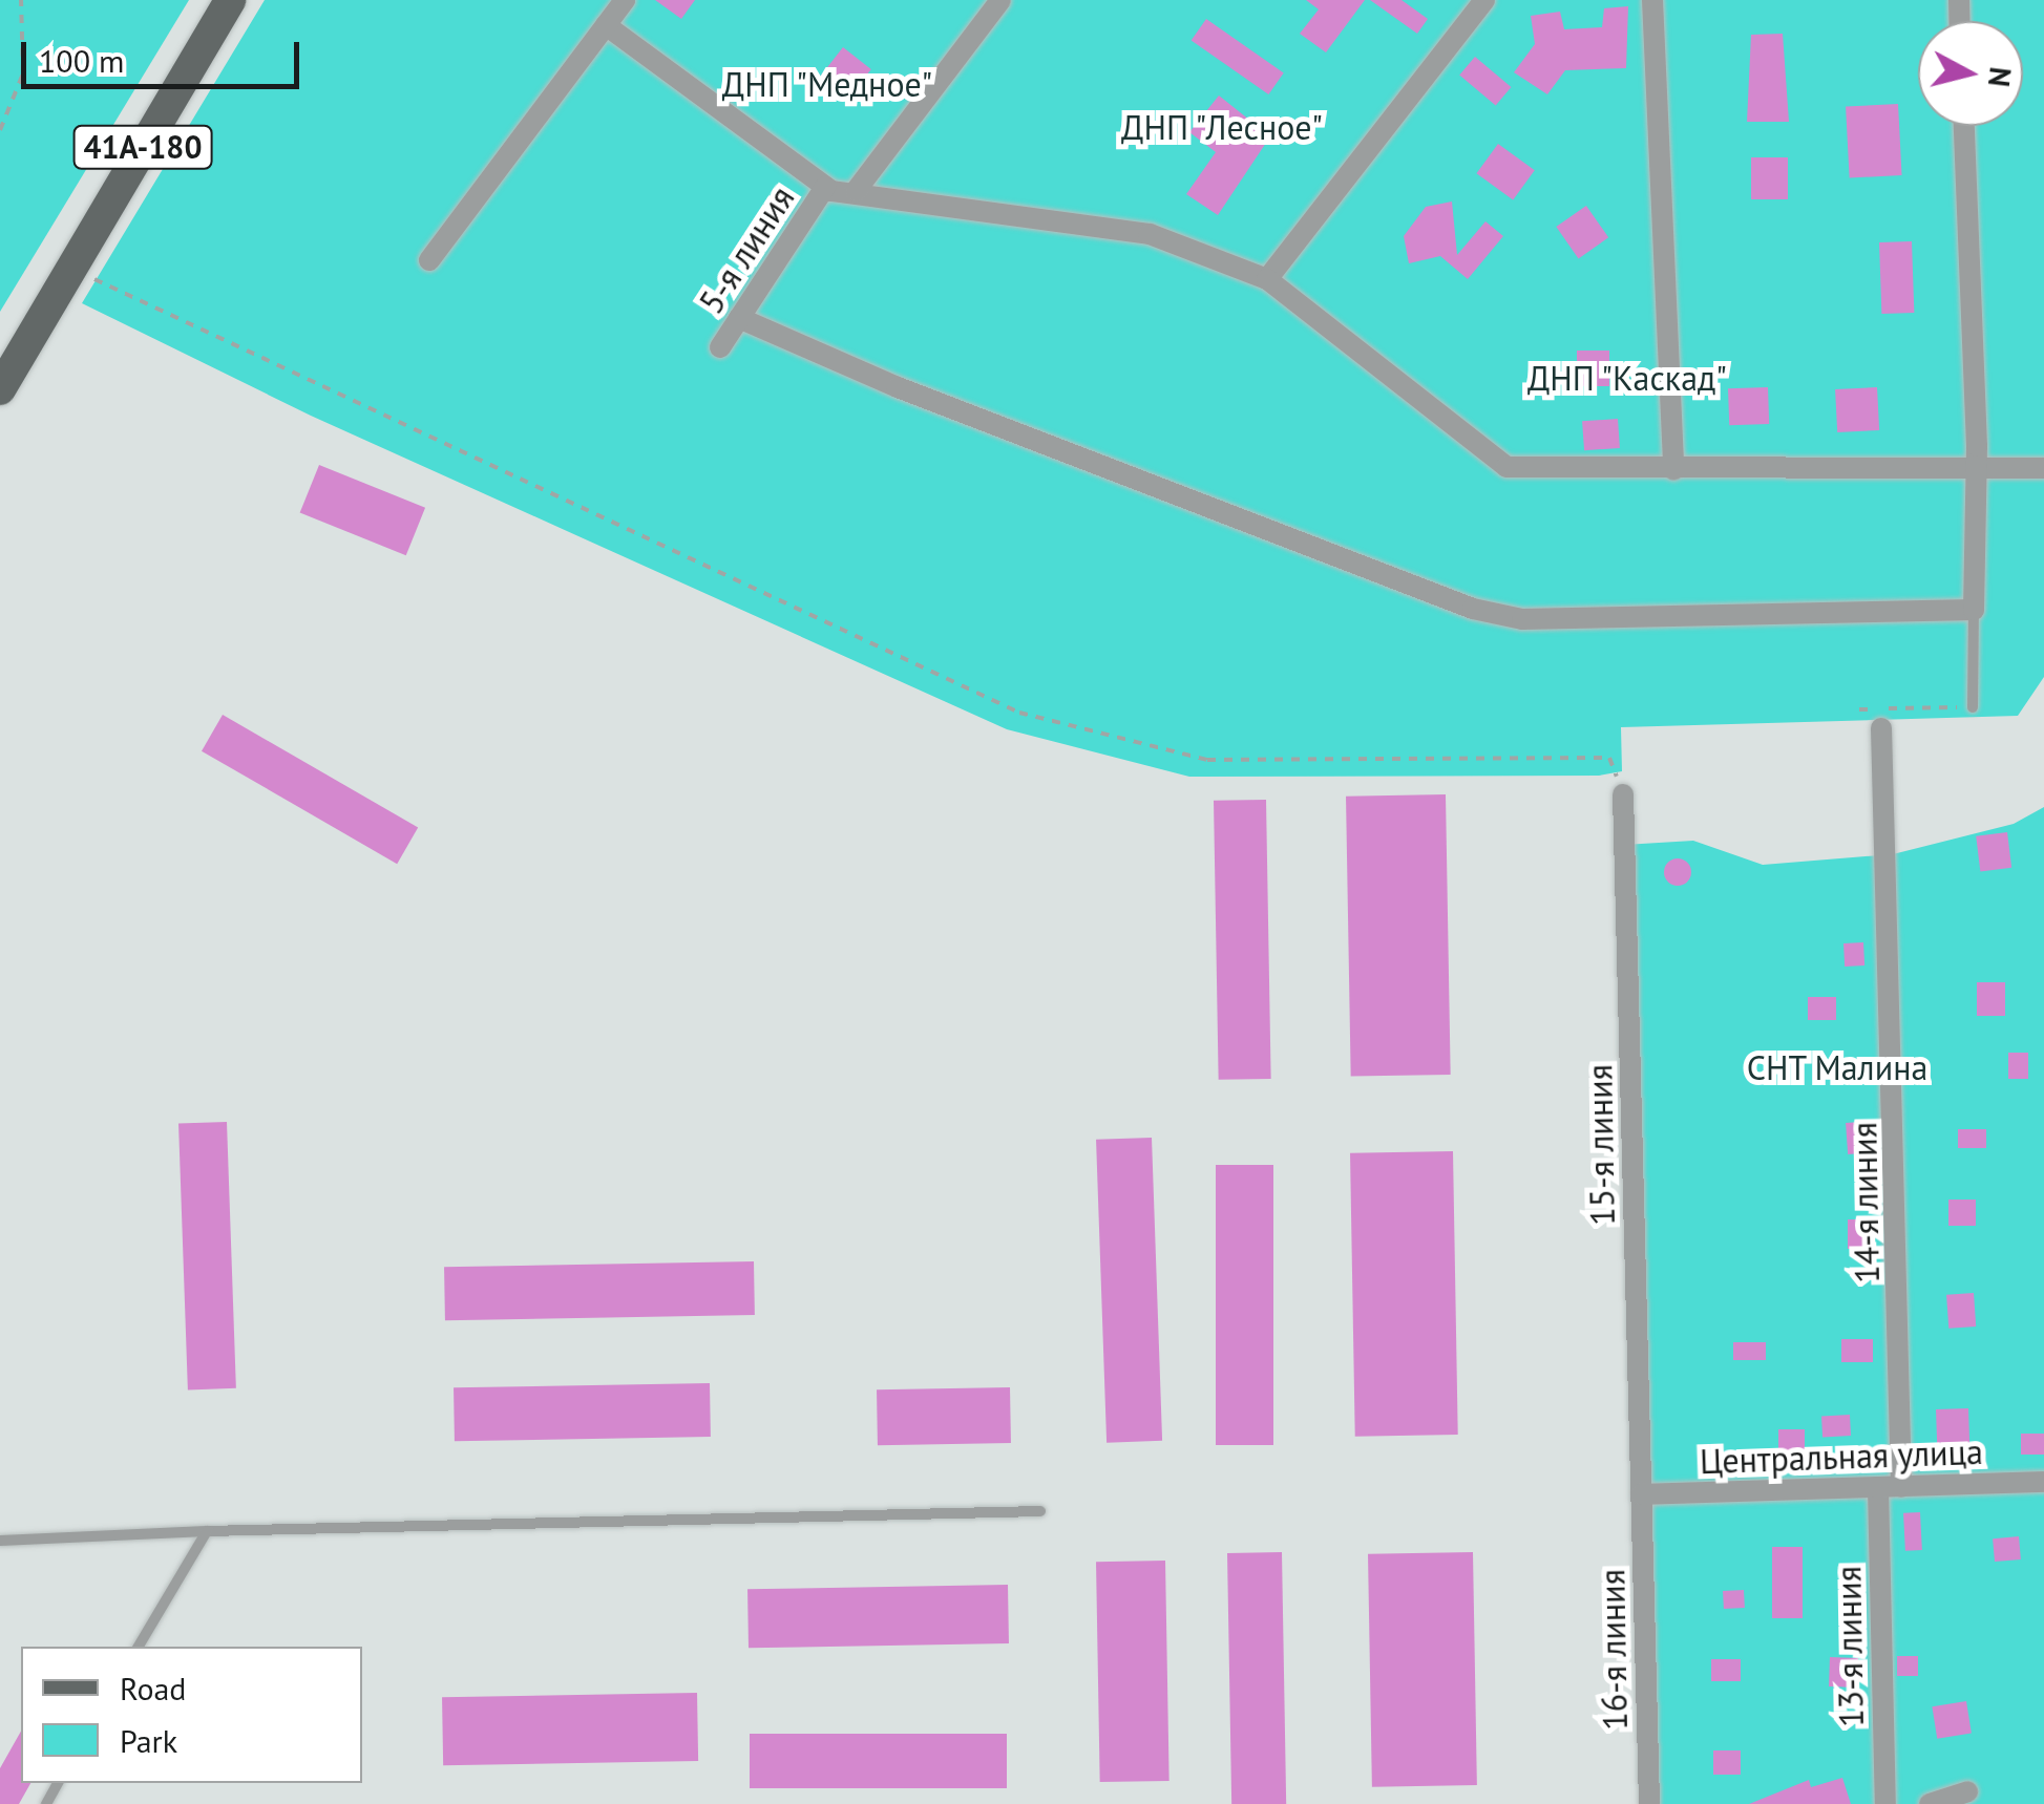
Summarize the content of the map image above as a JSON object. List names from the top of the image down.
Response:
{
  "streets": {
    "main road": ["41А-180"],
    "street": [
      "5-я линия",
      "15-я линия",
      "14-я линия",
      "Центральная улица",
      "13-я линия",
      "16-я линия"
    ]
  },
  "crossings": [
    ["15-я линия", "Центральная улица"],
    ["15-я линия", "16-я линия"],
    ["14-я линия", "Центральная улица"],
    ["Центральная улица", "13-я линия"],
    ["Центральная улица", "16-я линия"]
  ],
  "parks": [
    "ДНП \"Медное\"",
    "ДНП \"Лесное\"",
    "ДНП \"Каскад\"",
    "СНТ Малина"
  ],
  "legend": ["Road", "Park"],
  "scale_bar": "100 m",
  "north": "right"
}
